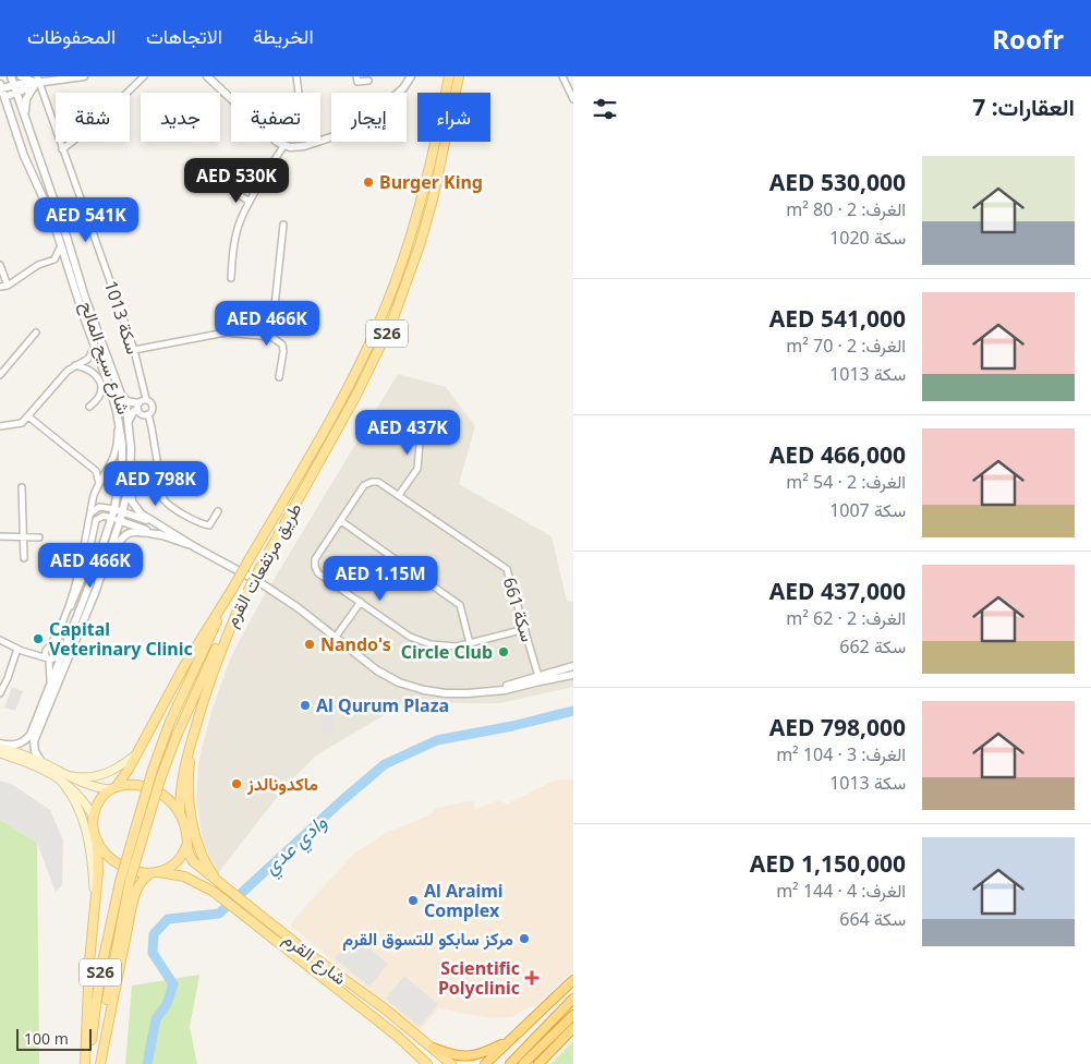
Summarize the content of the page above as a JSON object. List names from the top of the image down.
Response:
{
  "streets": {
    "main road": ["S26", "طريق مرتفعات القرم", "شارع القرم"],
    "street": ["سكة 1013", "شارع سيح المالح", "سكة 661"]
  },
  "water": ["وادي عدي"],
  "places": {
    "other": [
      "Burger King",
      "Capital Veterinary Clinic",
      "Nando's",
      "Circle Club",
      "Al Qurum Plaza",
      "ماكدونالدز",
      "Al Araimi Complex",
      "مركز سابكو للتسوق القرم"
    ],
    "health": ["Scientific Polyclinic"]
  },
  "scale_bar": "100 m",
  "page": {
    "header": "Roofr",
    "nav": ["الخريطة", "الاتجاهات", "المحفوظات"],
    "heading": "العقارات: 7",
    "chip": [
      "شراء",
      "إيجار",
      "تصفية",
      "جديد",
      "شقة"
    ],
    "list": [
      {
        "name": "AED 530,000",
        "note": "الغرف: 2 · 80 m² · سكة 1020"
      },
      {
        "name": "AED 541,000",
        "note": "الغرف: 2 · 70 m² · سكة 1013"
      },
      {
        "name": "AED 466,000",
        "note": "الغرف: 2 · 54 m² · سكة 1007"
      },
      {
        "name": "AED 437,000",
        "note": "الغرف: 2 · 62 m² · سكة 662"
      },
      {
        "name": "AED 798,000",
        "note": "الغرف: 3 · 104 m² · سكة 1013"
      },
      {
        "name": "AED 1,150,000",
        "note": "الغرف: 4 · 144 m² · سكة 664"
      }
    ],
    "price": [
      "AED 530K",
      "AED 541K",
      "AED 466K",
      "AED 437K",
      "AED 798K",
      "AED 466K",
      "AED 1.15M"
    ],
    "scale": "100 m"
  }
}
